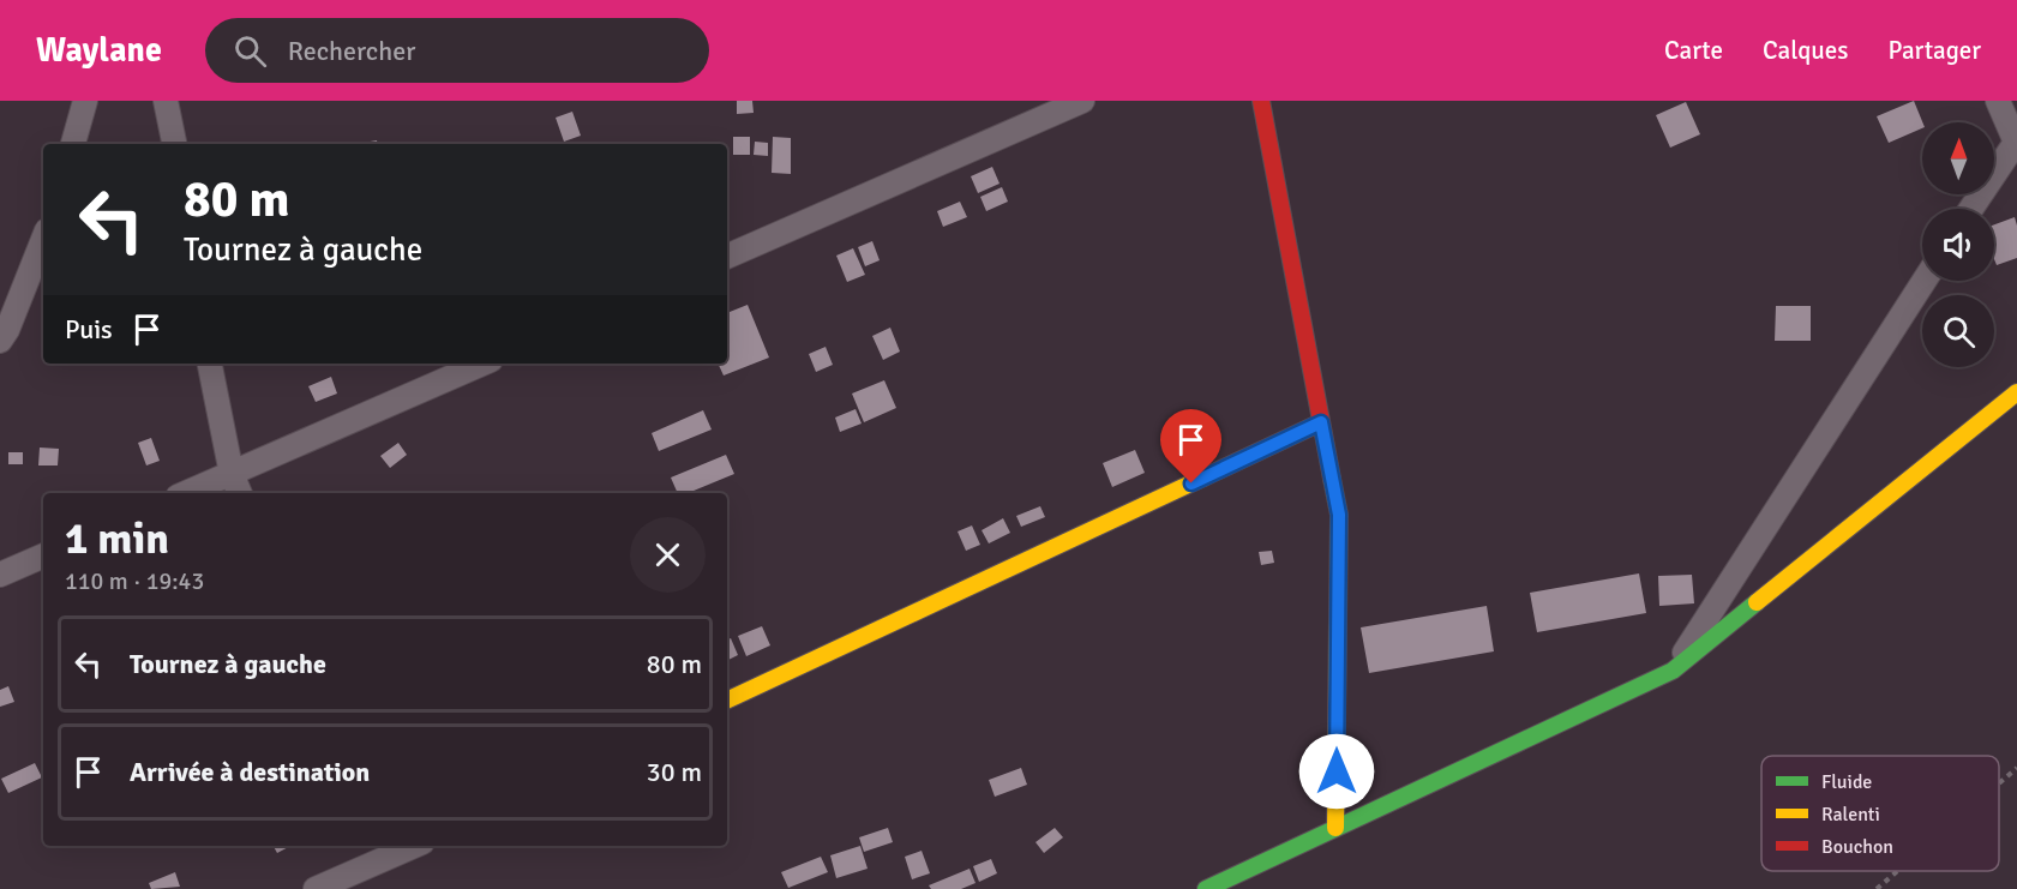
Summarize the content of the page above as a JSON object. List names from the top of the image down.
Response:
{
  "legend": ["Fluide", "Ralenti", "Bouchon"],
  "north": "top",
  "page": {
    "header": "Waylane",
    "search": "Rechercher",
    "nav": ["Carte", "Calques", "Partager"],
    "turn": ["80 m", "Tournez à gauche"],
    "then": "Puis",
    "heading": ["1 min", "110 m · 19:43"],
    "list": [
      {
        "name": "Tournez à gauche",
        "value": "80 m"
      },
      {
        "name": "Arrivée à destination",
        "value": "30 m"
      }
    ]
  }
}
